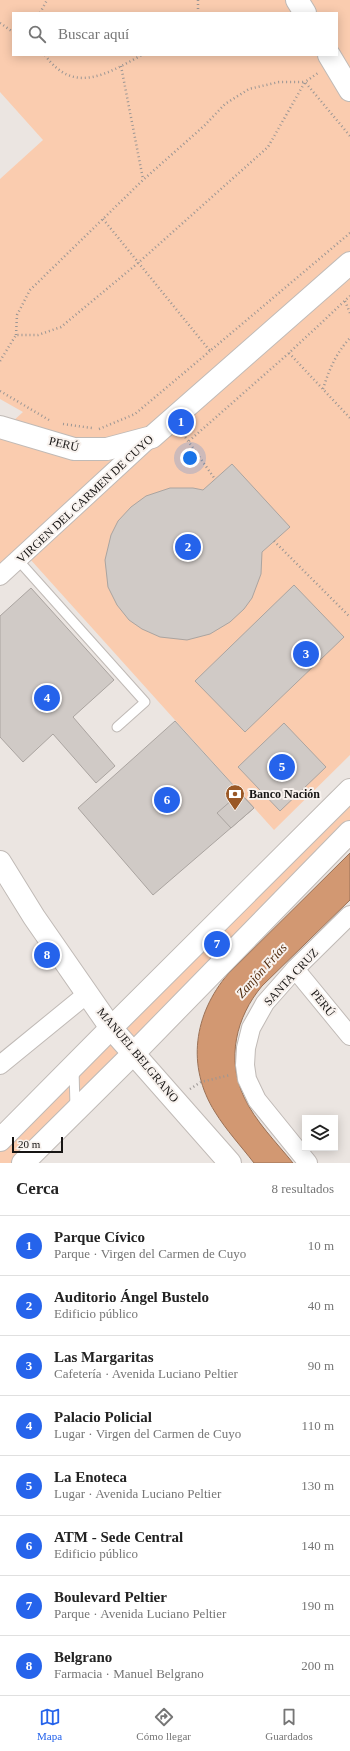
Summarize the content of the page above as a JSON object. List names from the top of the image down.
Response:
{
  "streets": {
    "main road": ["PERÚ", "VIRGEN DEL CARMEN DE CUYO", "MANUEL BELGRANO"],
    "street": ["SANTA CRUZ"]
  },
  "crossings": [
    ["PERÚ", "VIRGEN DEL CARMEN DE CUYO"],
    ["PERÚ", "SANTA CRUZ"]
  ],
  "water": ["Zanjón Frías"],
  "places": {
    "bank": ["Banco Nación"]
  },
  "scale_bar": "20 m",
  "page": {
    "search": "Buscar aquí",
    "pins": [
      "1",
      "2",
      "3",
      "4",
      "5",
      "6",
      "7",
      "8"
    ],
    "scale": "20 m",
    "heading": ["Cerca", "8 resultados"],
    "list": [
      {
        "mark": "1",
        "name": "Parque Cívico",
        "note": "Parque · Virgen del Carmen de Cuyo",
        "value": "10 m"
      },
      {
        "mark": "2",
        "name": "Auditorio Ángel Bustelo",
        "note": "Edificio público",
        "value": "40 m"
      },
      {
        "mark": "3",
        "name": "Las Margaritas",
        "note": "Cafetería · Avenida Luciano Peltier",
        "value": "90 m"
      },
      {
        "mark": "4",
        "name": "Palacio Policial",
        "note": "Lugar · Virgen del Carmen de Cuyo",
        "value": "110 m"
      },
      {
        "mark": "5",
        "name": "La Enoteca",
        "note": "Lugar · Avenida Luciano Peltier",
        "value": "130 m"
      },
      {
        "mark": "6",
        "name": "ATM - Sede Central",
        "note": "Edificio público",
        "value": "140 m"
      },
      {
        "mark": "7",
        "name": "Boulevard Peltier",
        "note": "Parque · Avenida Luciano Peltier",
        "value": "190 m"
      },
      {
        "mark": "8",
        "name": "Belgrano",
        "note": "Farmacia · Manuel Belgrano",
        "value": "200 m"
      }
    ],
    "nav": ["Mapa", "Cómo llegar", "Guardados"]
  }
}
